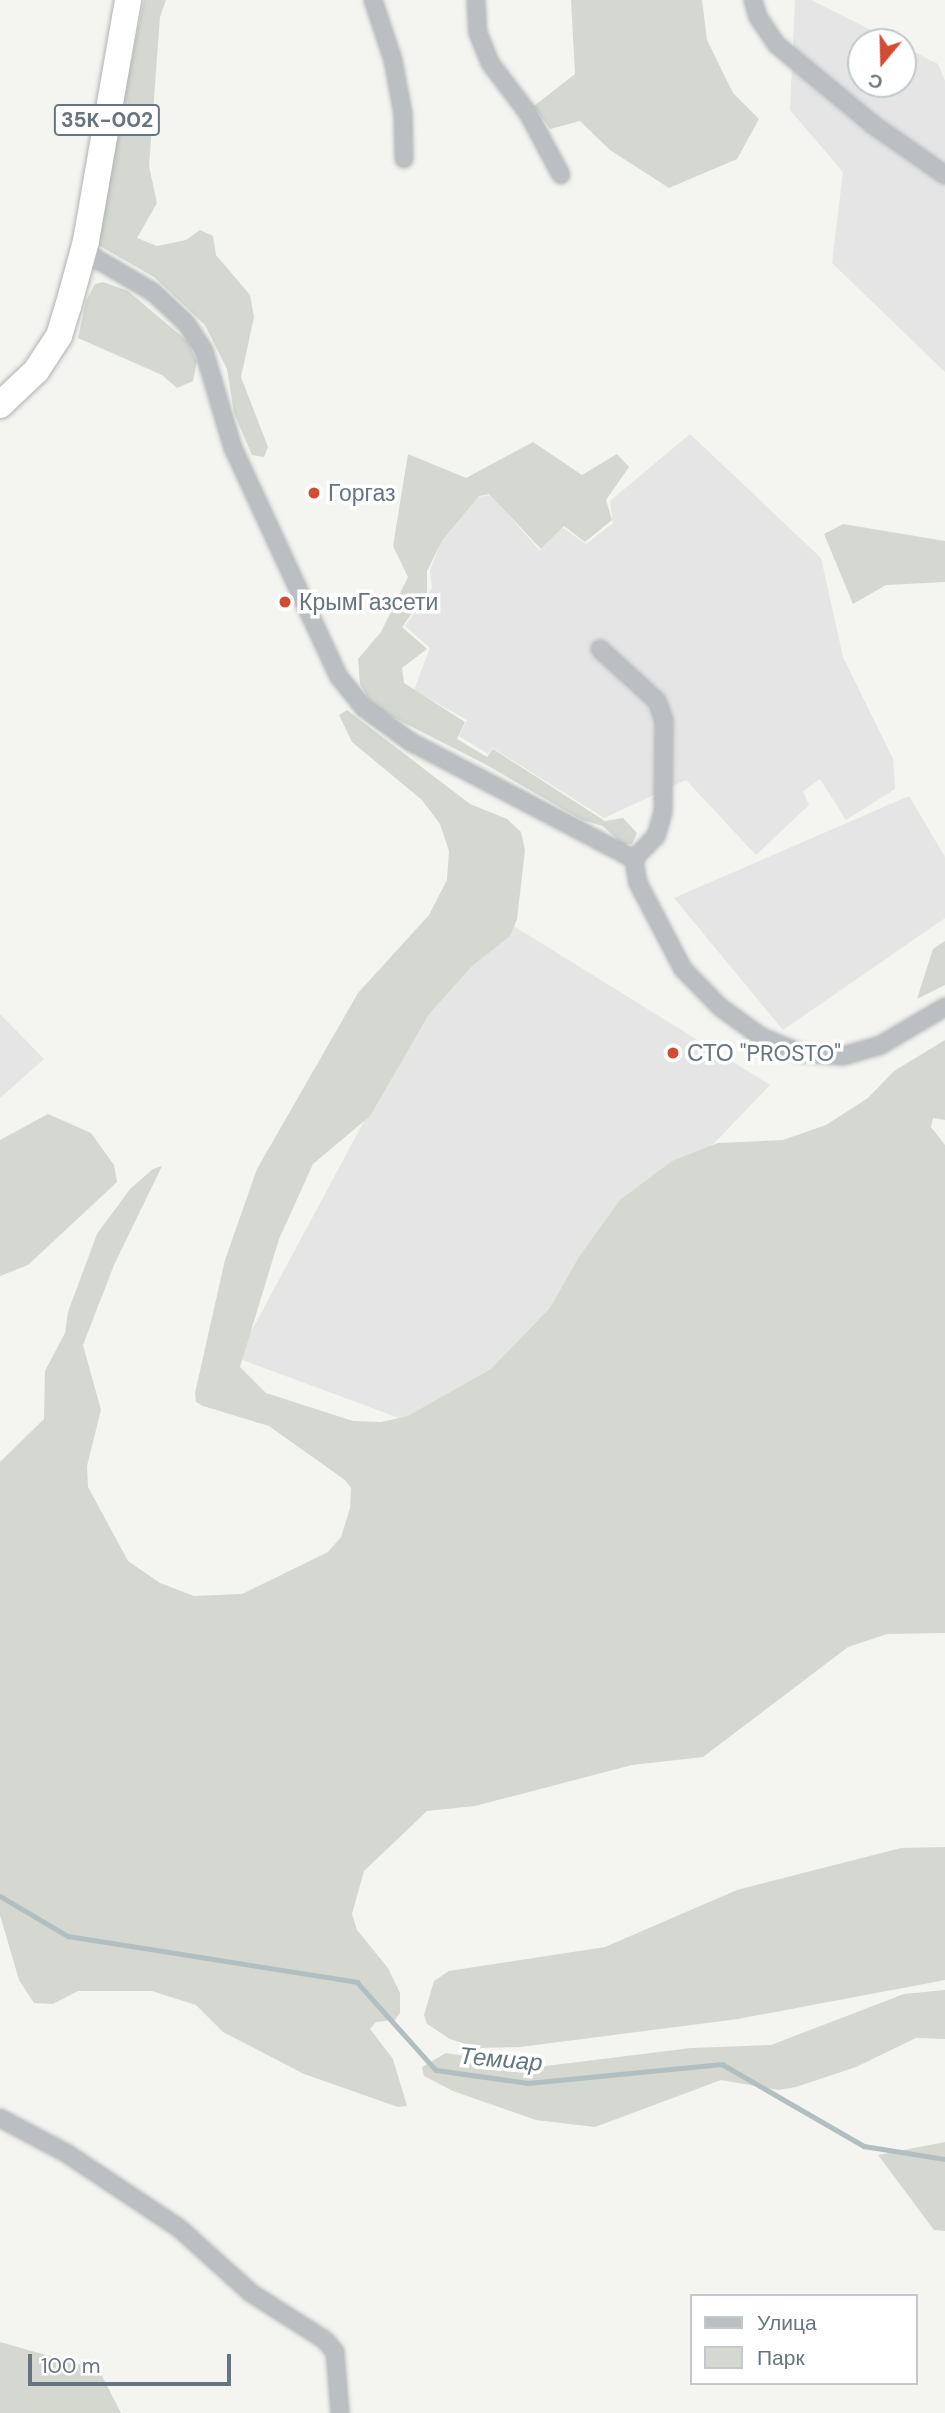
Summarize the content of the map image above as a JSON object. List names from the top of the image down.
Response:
{
  "streets": {
    "highway": ["35К-002"]
  },
  "water": ["Темиар"],
  "places": ["Горгаз", "КрымГазсети", "СТО \"PROSTO\""],
  "legend": ["Улица", "Парк"],
  "scale_bar": "100 m",
  "north": "bottom"
}
